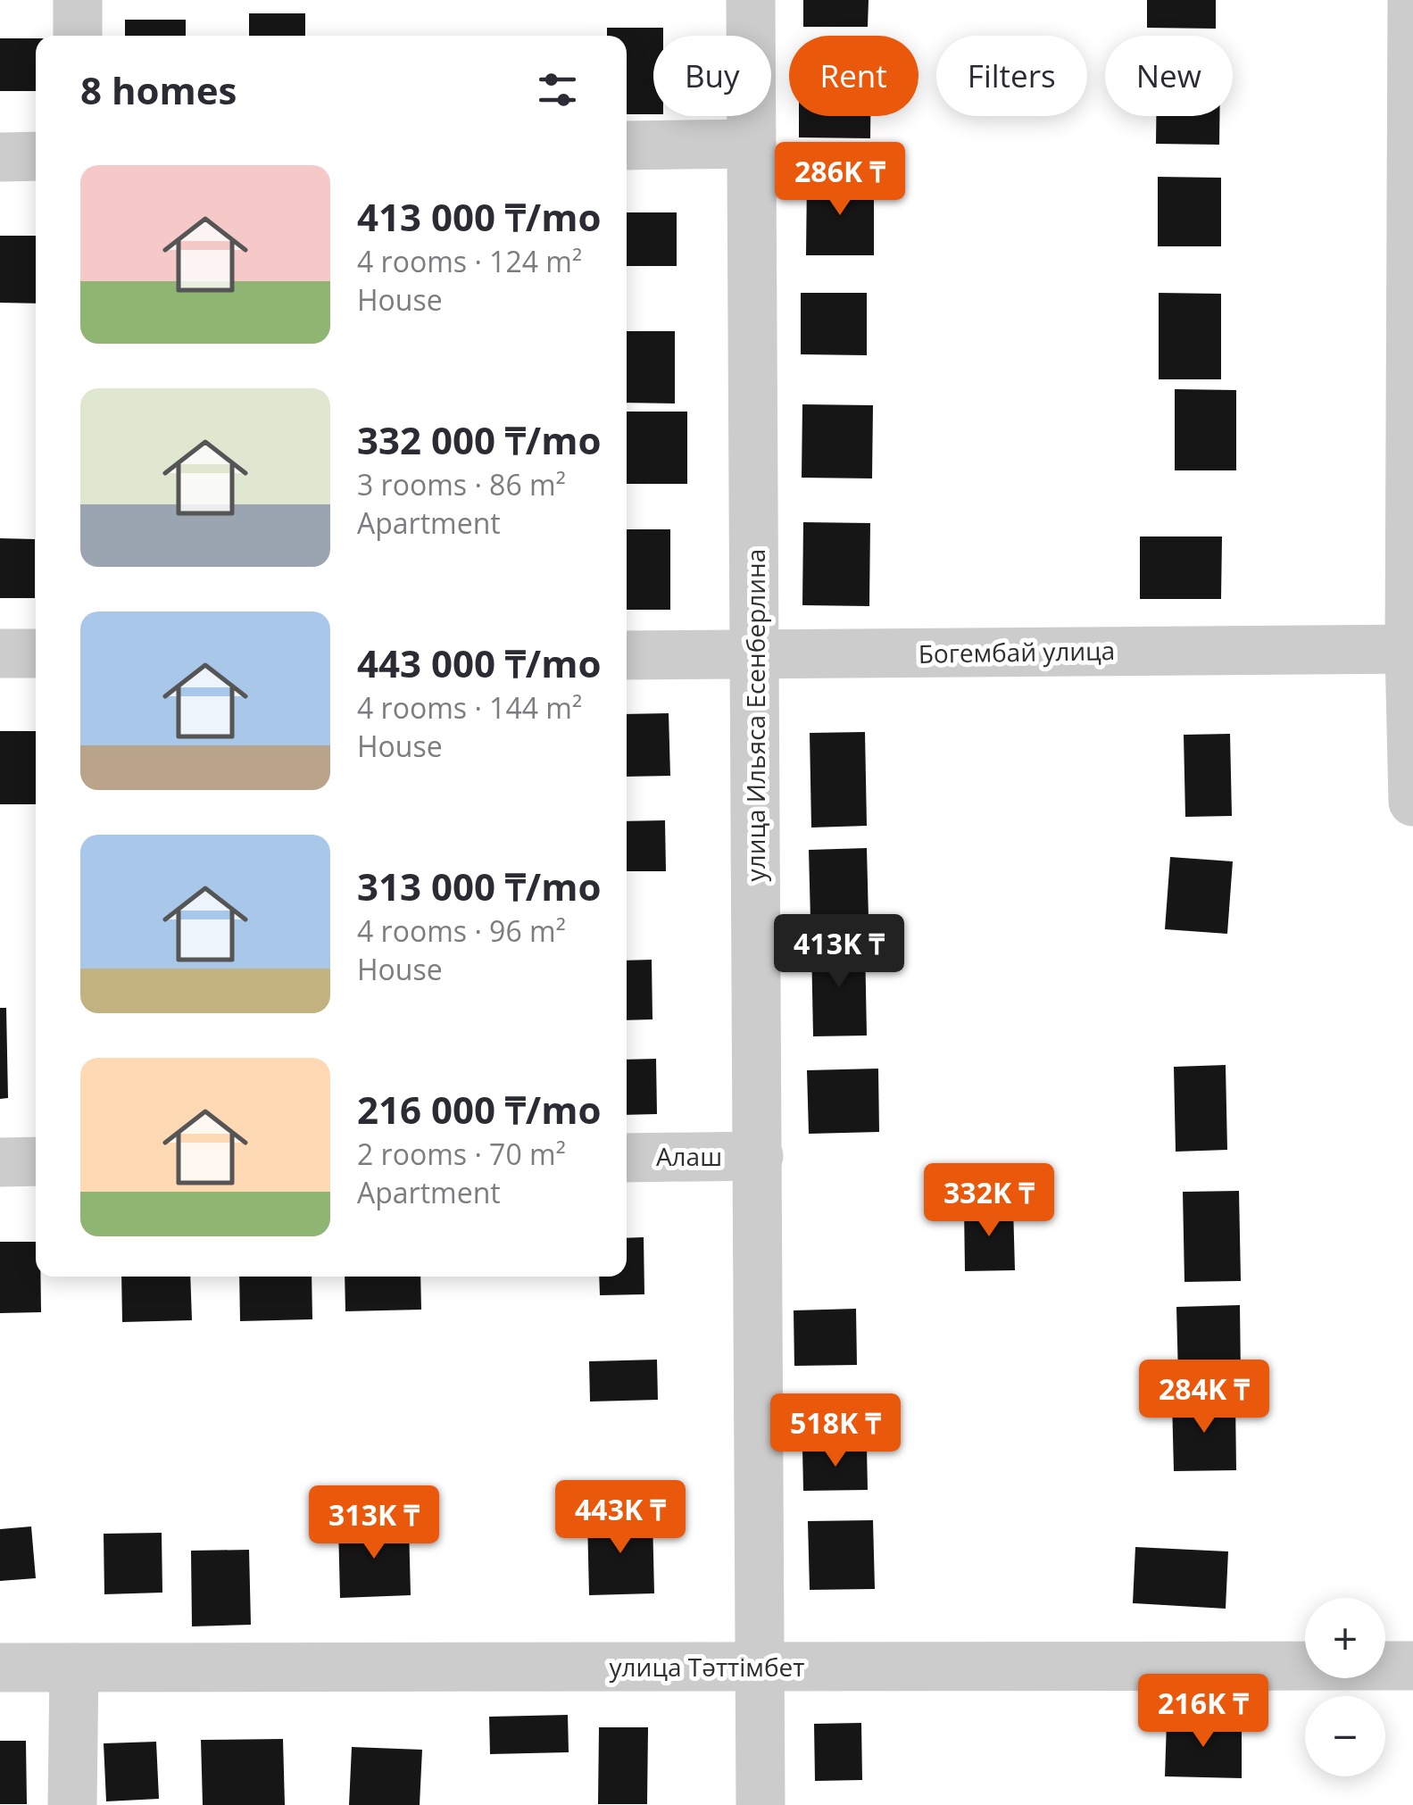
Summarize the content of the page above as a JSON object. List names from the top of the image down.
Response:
{
  "streets": {
    "street": [
      "Богембай улица",
      "улица Ильяса Есенберлина",
      "Алаш",
      "улица Тәттімбет"
    ]
  },
  "crossings": [
    ["Богембай улица", "улица Ильяса Есенберлина"],
    ["улица Ильяса Есенберлина", "Алаш"],
    ["улица Ильяса Есенберлина", "улица Тәттімбет"]
  ],
  "page": {
    "chip": [
      "Buy",
      "Rent",
      "Filters",
      "New"
    ],
    "heading": "8 homes",
    "price": [
      "286K ₸",
      "413K ₸",
      "332K ₸",
      "284K ₸",
      "518K ₸",
      "443K ₸",
      "313K ₸",
      "216K ₸"
    ],
    "list": [
      {
        "name": "413 000 ₸/mo",
        "note": "4 rooms · 124 m² · House"
      },
      {
        "name": "332 000 ₸/mo",
        "note": "3 rooms · 86 m² · Apartment"
      },
      {
        "name": "443 000 ₸/mo",
        "note": "4 rooms · 144 m² · House"
      },
      {
        "name": "313 000 ₸/mo",
        "note": "4 rooms · 96 m² · House"
      },
      {
        "name": "216 000 ₸/mo",
        "note": "2 rooms · 70 m² · Apartment"
      }
    ],
    "map_buttons": ["+", "−"]
  }
}
